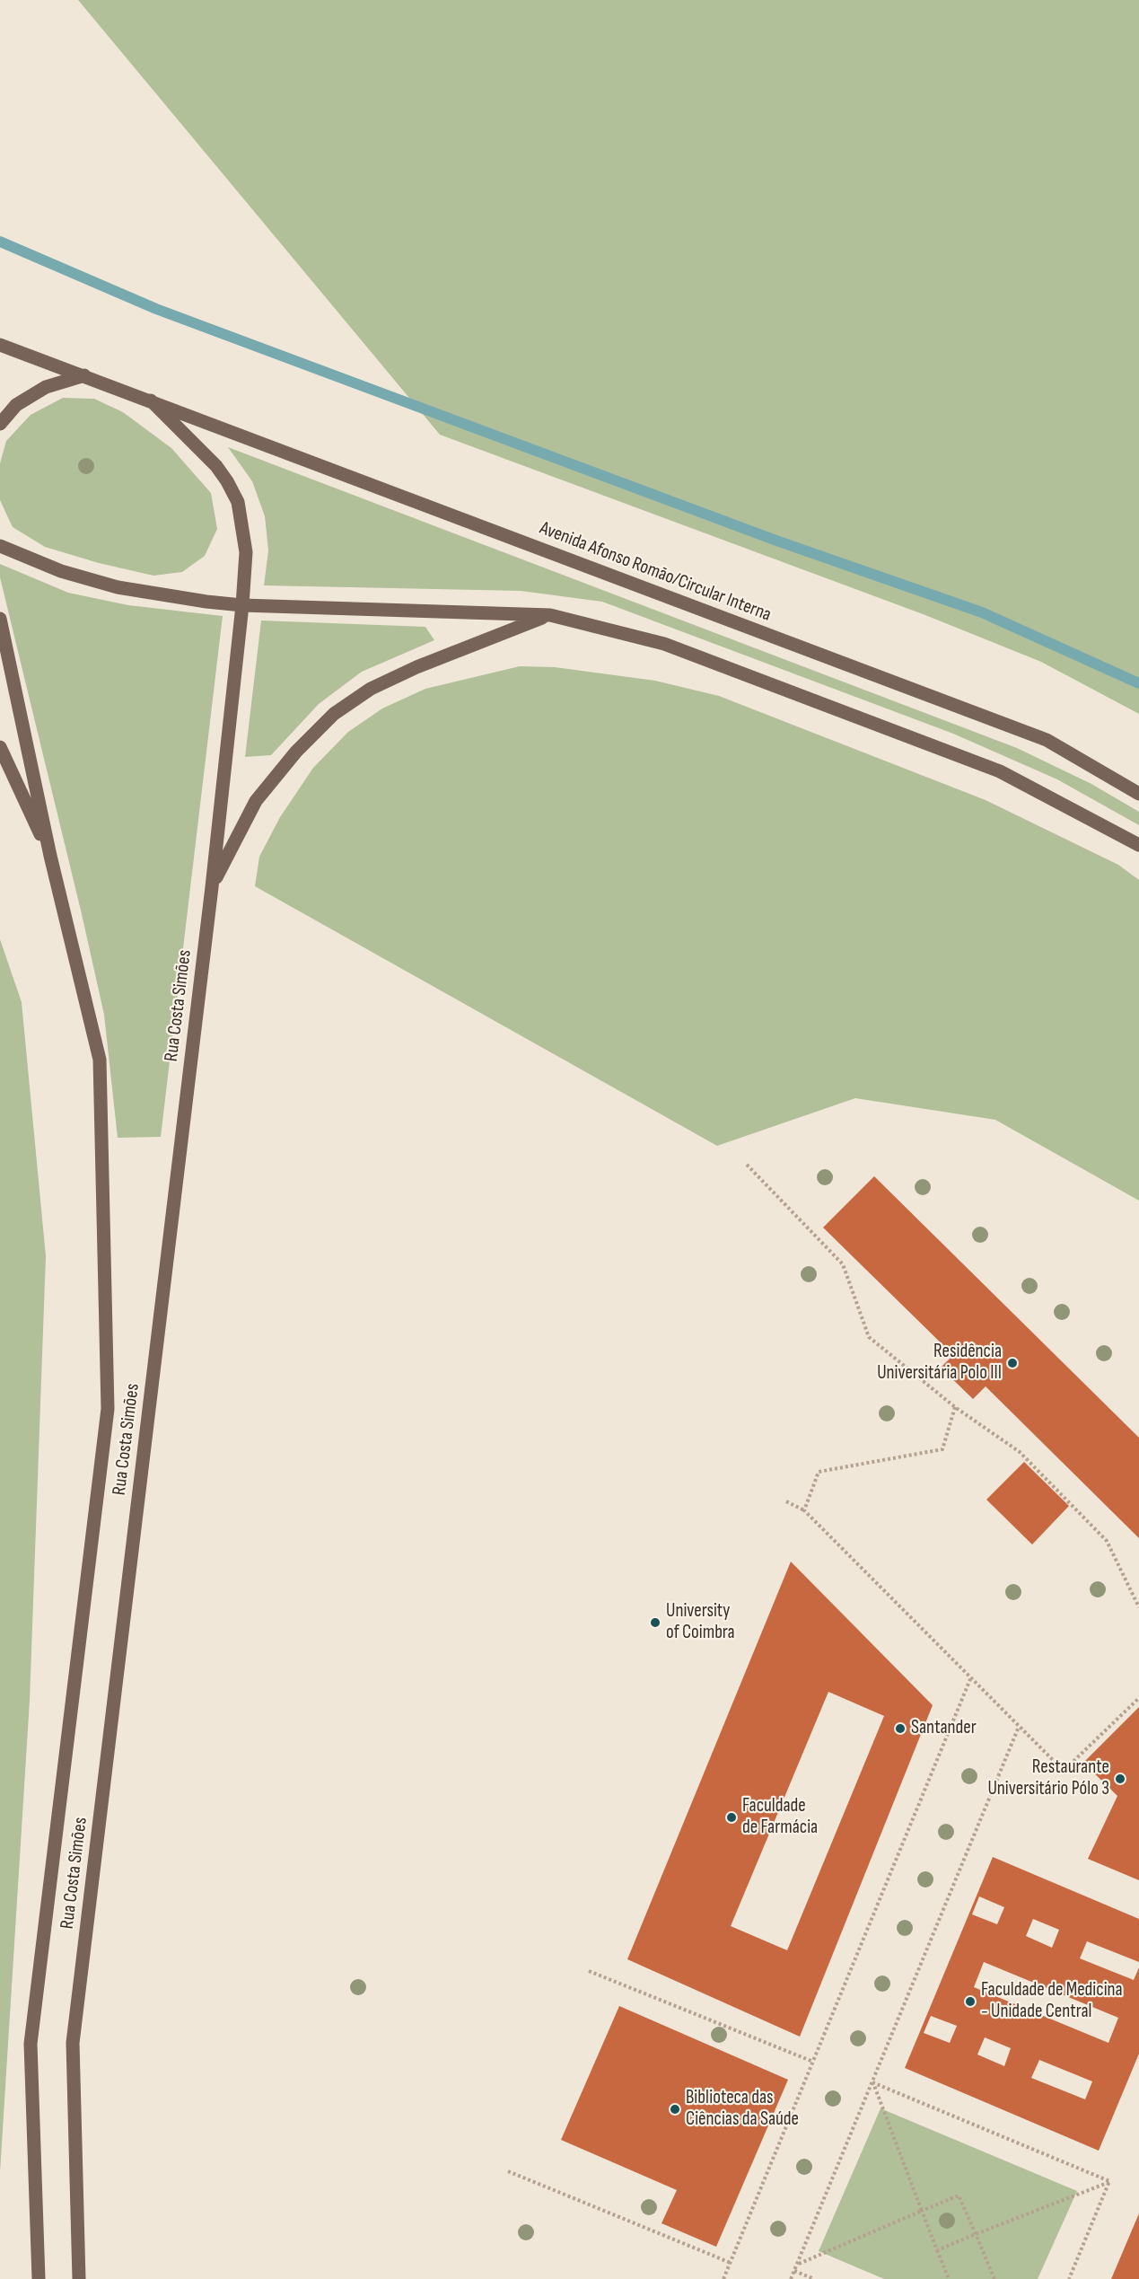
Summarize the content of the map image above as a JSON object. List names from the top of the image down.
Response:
{
  "streets": {
    "main road": ["Avenida Afonso Romão/Circular Interna", "Rua Costa Simões"]
  },
  "crossings": [
    ["Avenida Afonso Romão/Circular Interna", "Rua Costa Simões"]
  ],
  "places": [
    "Residência Universitária Polo III",
    "University of Coimbra",
    "Santander",
    "Restaurante Universitário Pólo 3",
    "Faculdade de Farmácia",
    "Faculdade de Medicina - Unidade Central",
    "Biblioteca das Ciências da Saúde"
  ]
}
